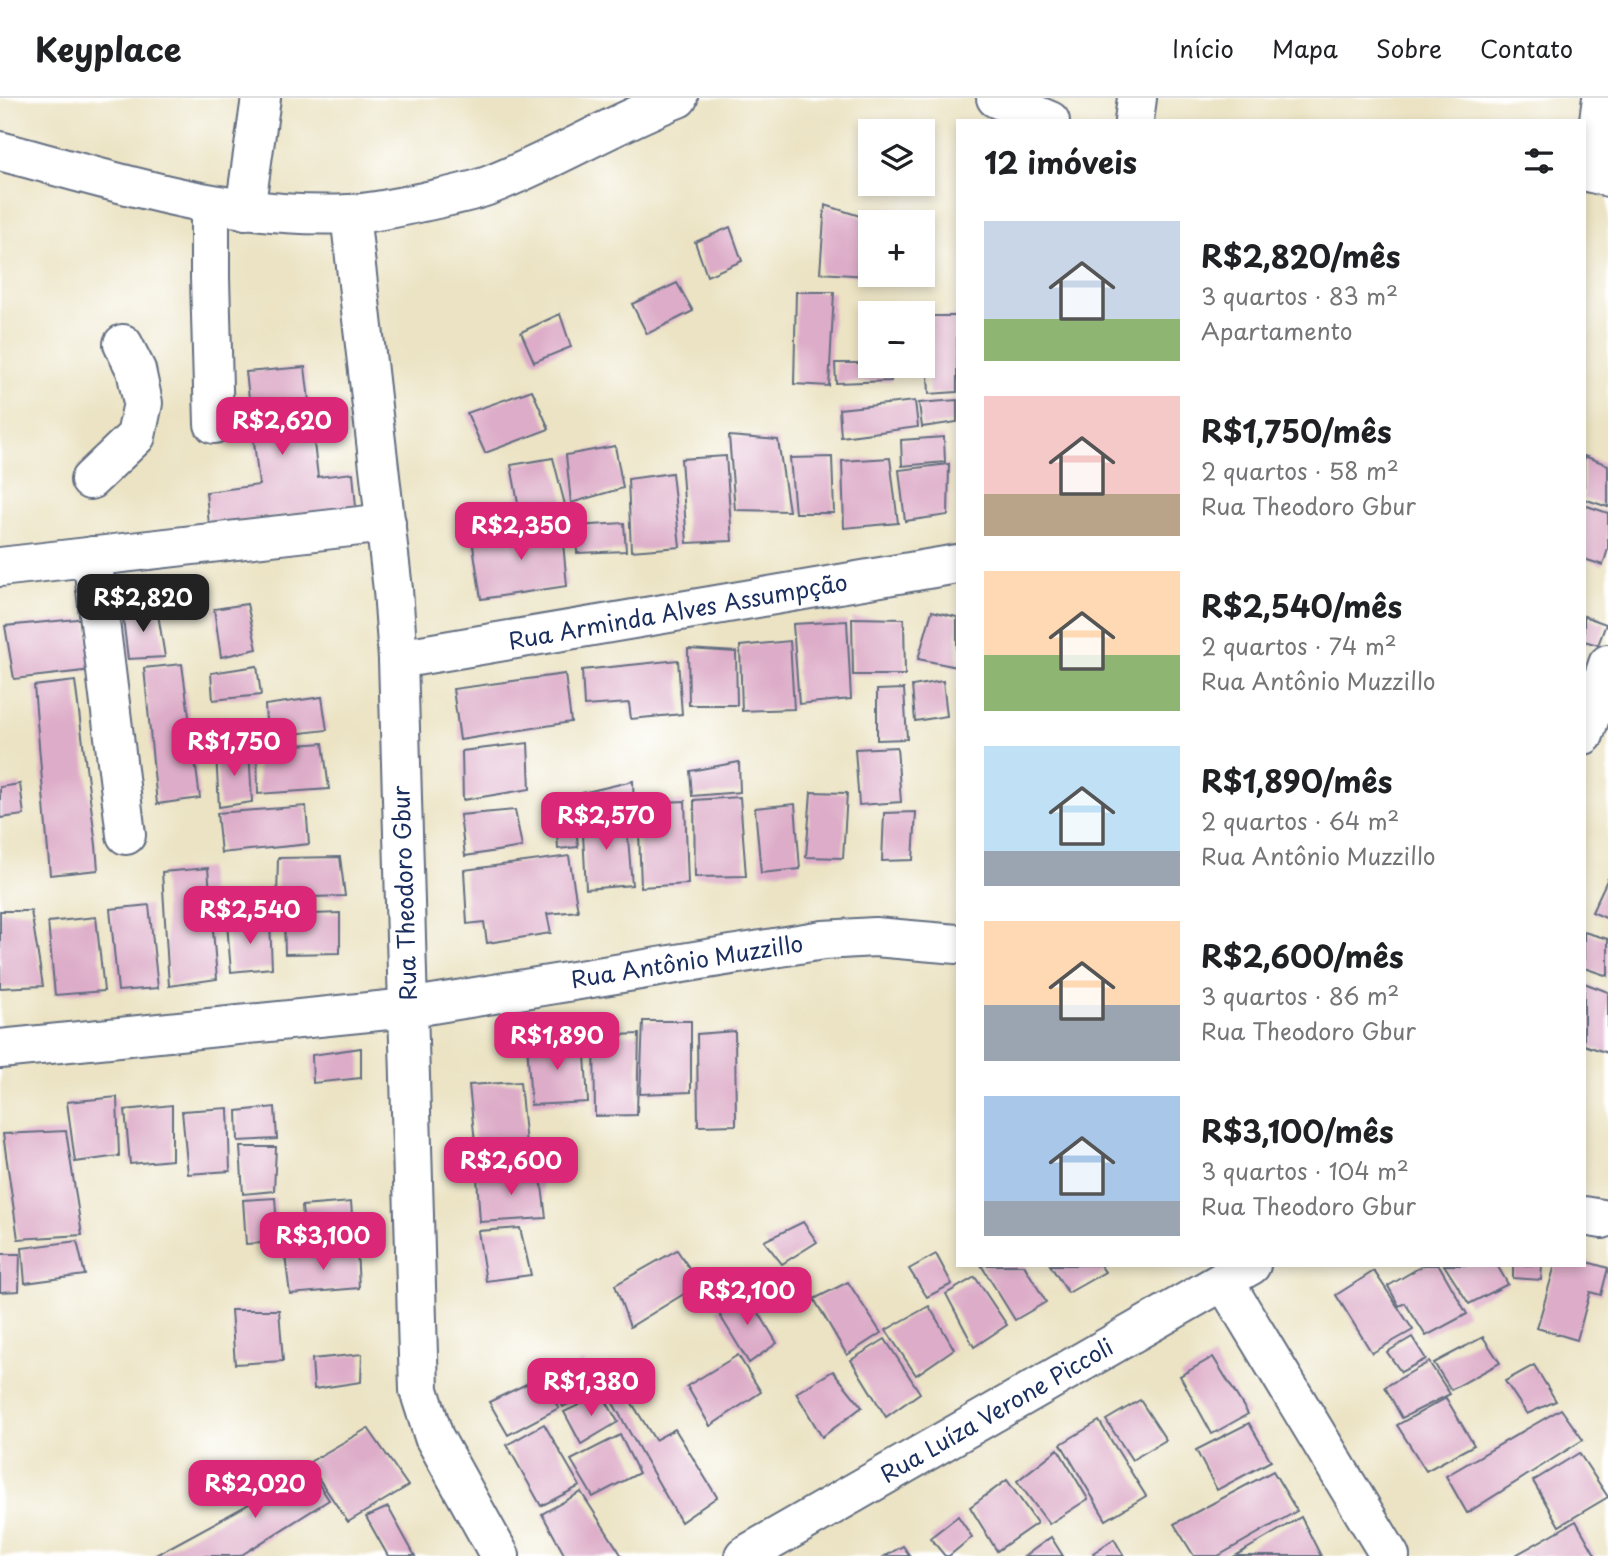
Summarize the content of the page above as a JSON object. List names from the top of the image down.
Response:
{
  "streets": {
    "street": [
      "Rua Arminda Alves Assumpção",
      "Rua Theodoro Gbur",
      "Rua Antônio Muzzillo",
      "Rua Luíza Verone Piccoli"
    ]
  },
  "crossings": [
    ["Rua Arminda Alves Assumpção", "Rua Theodoro Gbur"],
    ["Rua Theodoro Gbur", "Rua Antônio Muzzillo"]
  ],
  "page": {
    "header": "Keyplace",
    "nav": [
      "Início",
      "Mapa",
      "Sobre",
      "Contato"
    ],
    "map_buttons": ["+", "−"],
    "heading": "12 imóveis",
    "list": [
      {
        "name": "R$2,820/mês",
        "note": "3 quartos · 83 m² · Apartamento"
      },
      {
        "name": "R$1,750/mês",
        "note": "2 quartos · 58 m² · Rua Theodoro Gbur"
      },
      {
        "name": "R$2,540/mês",
        "note": "2 quartos · 74 m² · Rua Antônio Muzzillo"
      },
      {
        "name": "R$1,890/mês",
        "note": "2 quartos · 64 m² · Rua Antônio Muzzillo"
      },
      {
        "name": "R$2,600/mês",
        "note": "3 quartos · 86 m² · Rua Theodoro Gbur"
      },
      {
        "name": "R$3,100/mês",
        "note": "3 quartos · 104 m² · Rua Theodoro Gbur"
      }
    ],
    "price": [
      "R$2,620",
      "R$2,350",
      "R$2,820",
      "R$1,750",
      "R$2,570",
      "R$2,540",
      "R$1,890",
      "R$2,600",
      "R$3,100",
      "R$2,100",
      "R$1,380",
      "R$2,020"
    ]
  }
}
